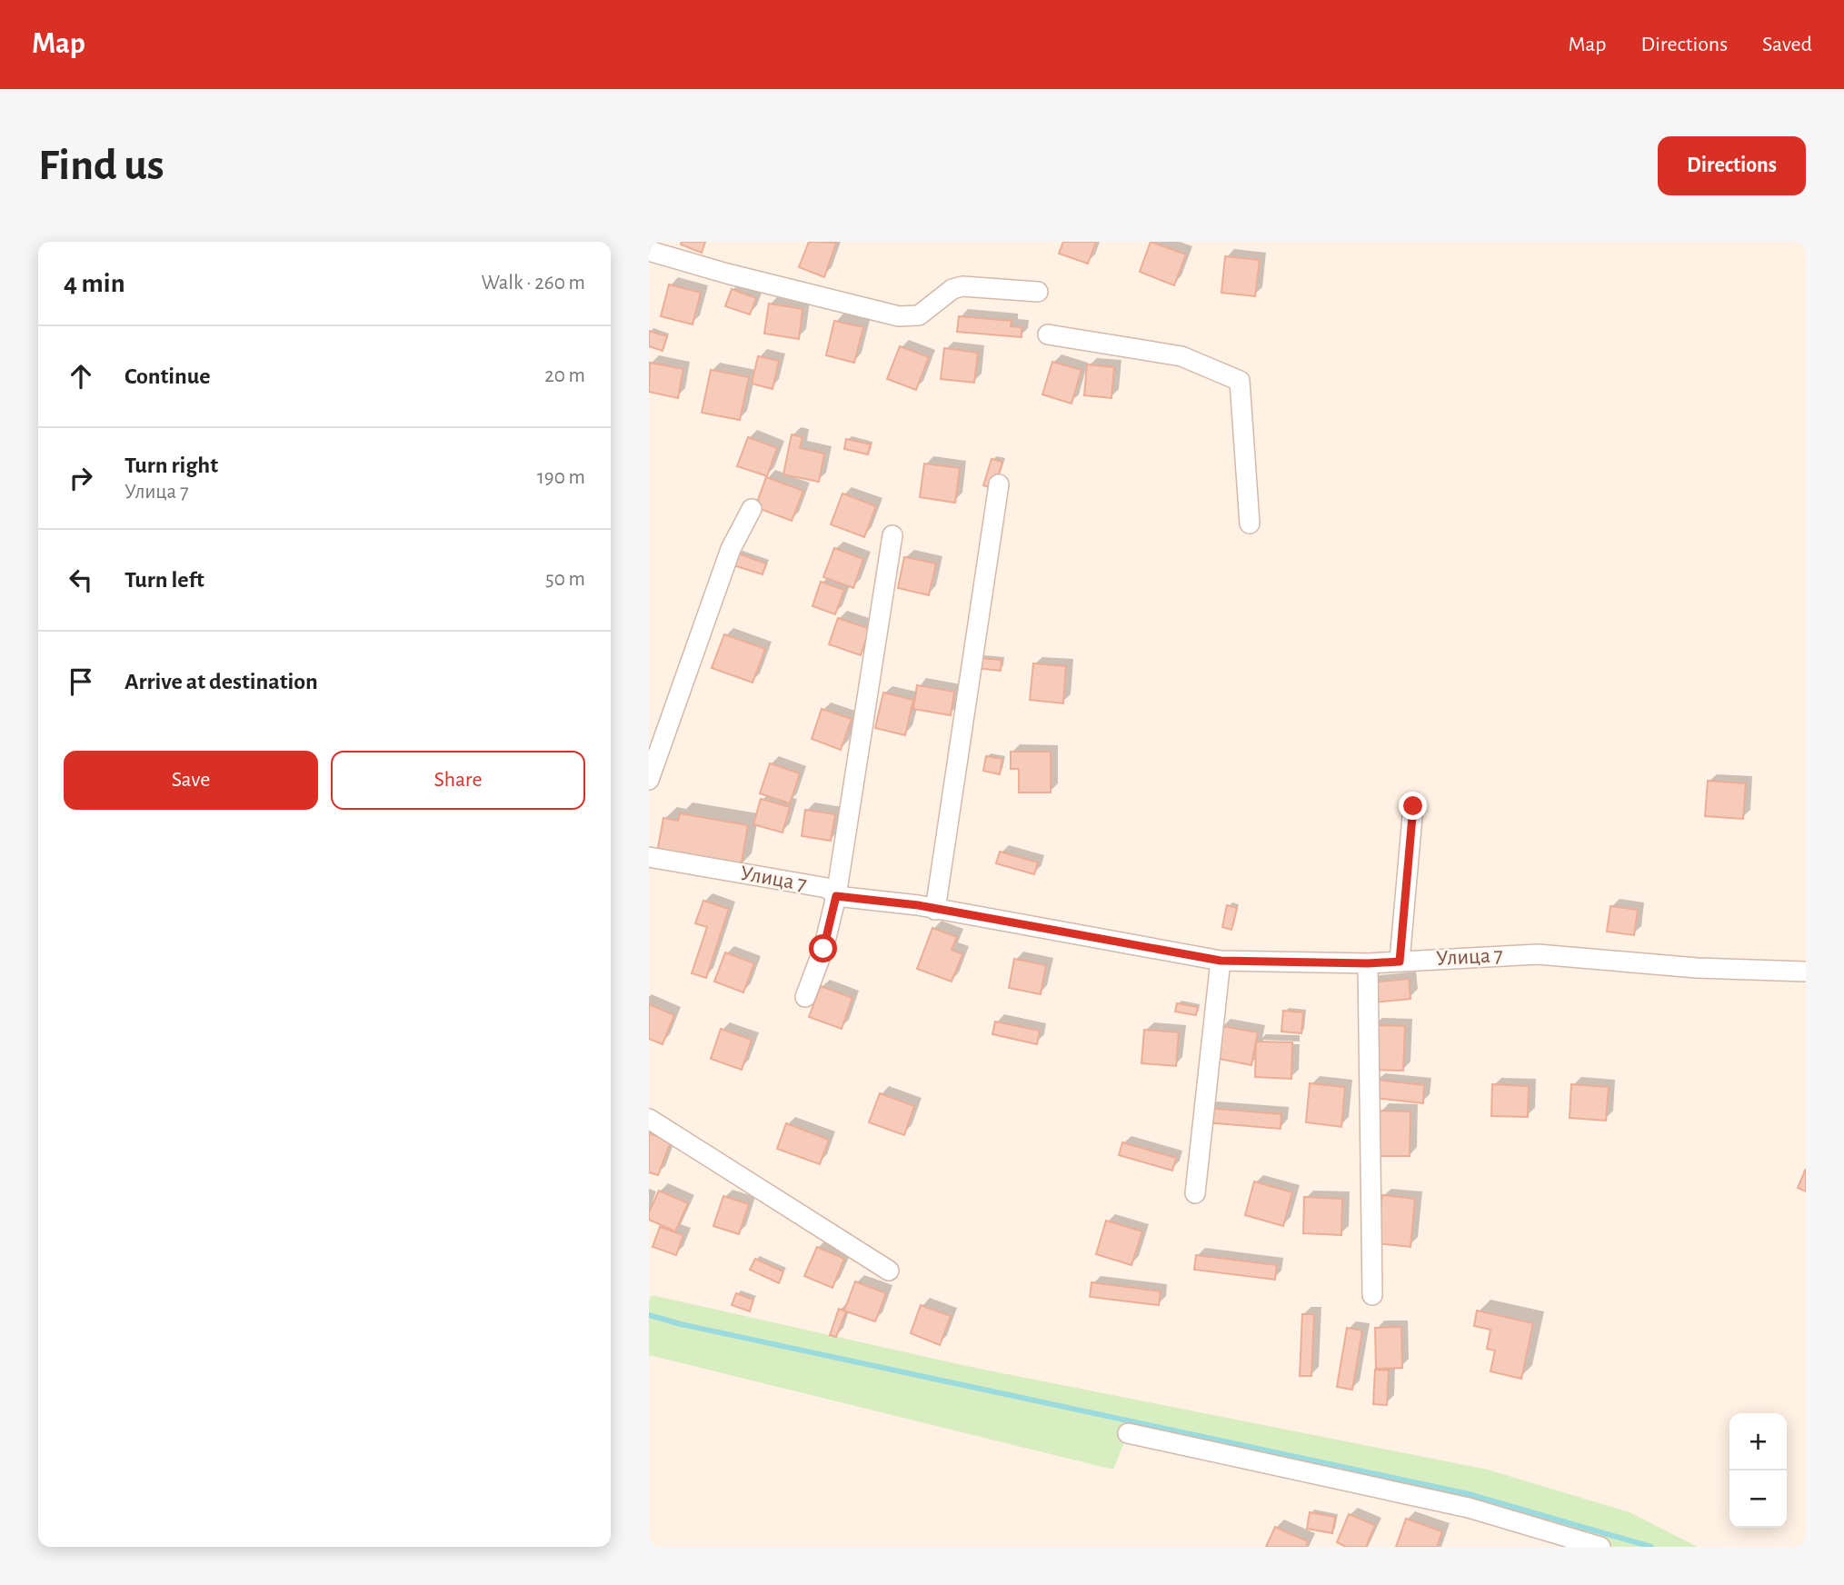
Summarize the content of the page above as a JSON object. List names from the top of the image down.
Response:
{
  "streets": {
    "street": ["Улица 7"]
  },
  "page": {
    "header": "Map",
    "nav": ["Map", "Directions", "Saved"],
    "buttons": [
      "Directions",
      ["Save", "Share"]
    ],
    "title": "Find us",
    "heading": ["4 min", "Walk · 260 m"],
    "list": [
      ["Continue", "20 m"],
      ["Turn right", "Улица 7", "190 m"],
      ["Turn left", "50 m"],
      "Arrive at destination"
    ],
    "map_buttons": ["+", "−"]
  }
}
